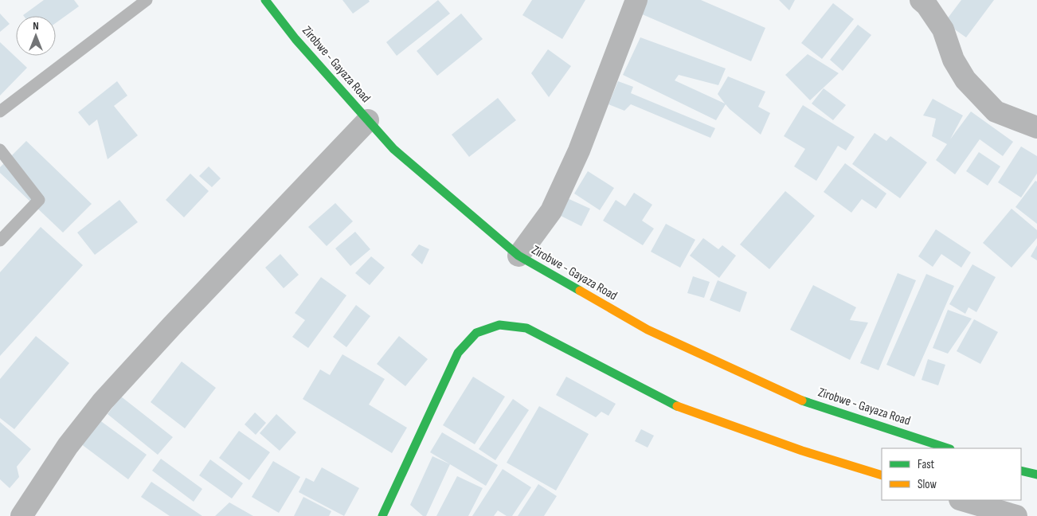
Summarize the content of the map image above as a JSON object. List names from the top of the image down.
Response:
{
  "streets": {
    "street": ["Zirobwe - Gayaza Road"]
  },
  "legend": ["Fast", "Slow"],
  "north": "top"
}
